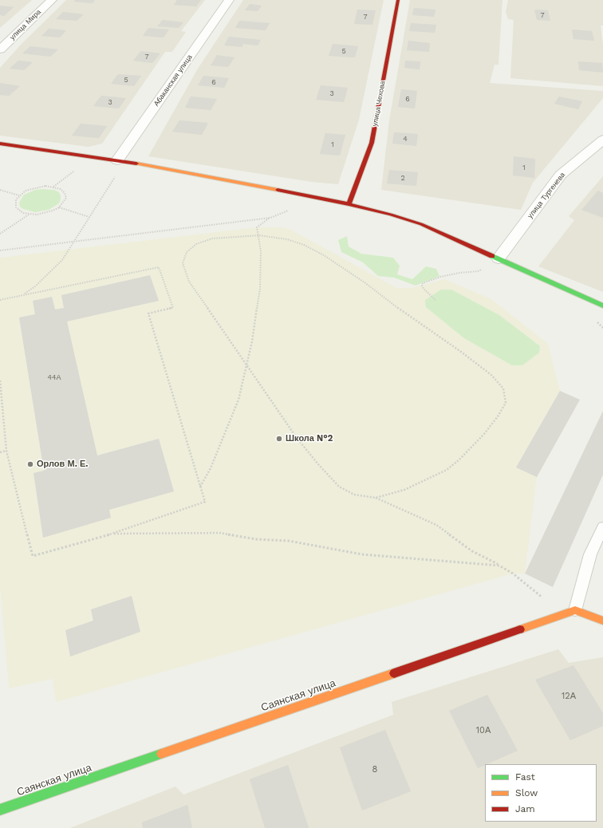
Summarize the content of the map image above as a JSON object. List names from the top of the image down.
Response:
{
  "streets": {
    "street": [
      "улица Мира",
      "Абаканская улица",
      "улица Чехова",
      "улица Тургенева",
      "Саянская улица"
    ]
  },
  "places": ["Школа N°2", "Орлов М. Е."],
  "house_numbers": [
    "7",
    "7",
    "5",
    "7",
    "5",
    "6",
    "3",
    "6",
    "3",
    "4",
    "1",
    "1",
    "2",
    "44А",
    "12А",
    "10А",
    "8"
  ],
  "legend": ["Fast", "Slow", "Jam"]
}
